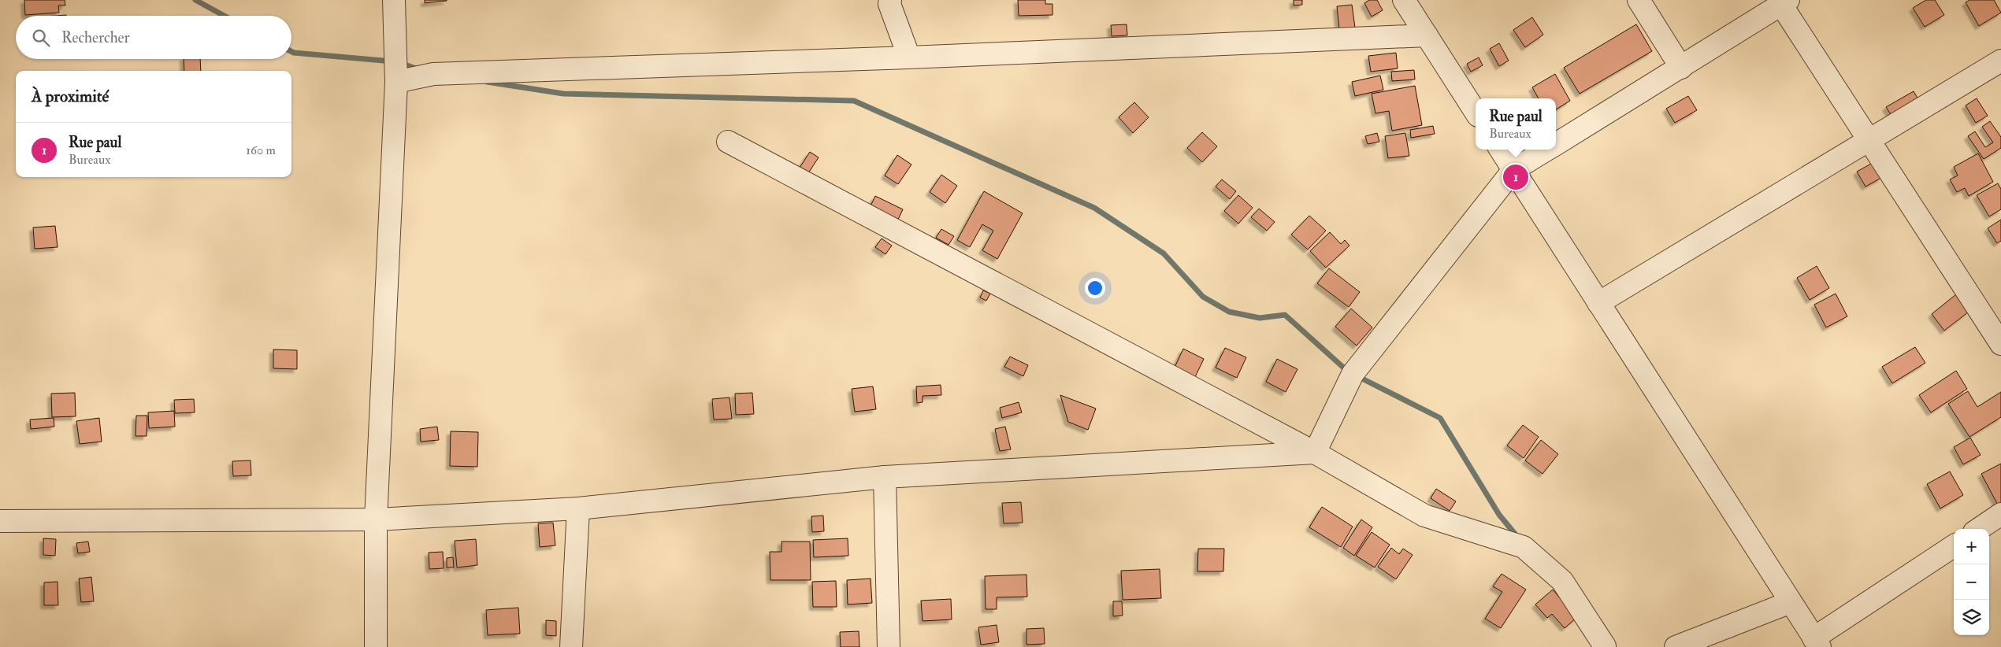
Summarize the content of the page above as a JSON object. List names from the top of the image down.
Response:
{
  "page": {
    "search": "Rechercher",
    "heading": "À proximité",
    "popup": ["Rue paul", "Bureaux"],
    "list": [
      {
        "mark": "1",
        "name": "Rue paul",
        "note": "Bureaux",
        "value": "160 m"
      }
    ],
    "pins": "1",
    "map_buttons": ["+", "−"]
  }
}
